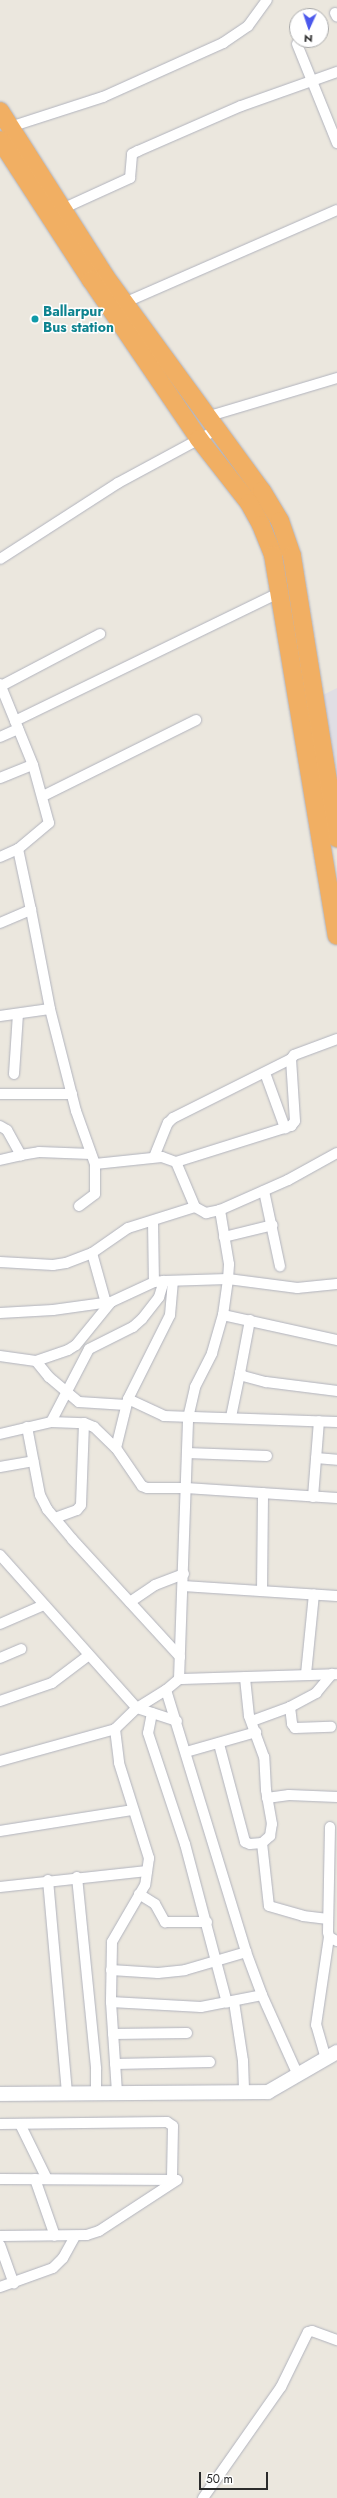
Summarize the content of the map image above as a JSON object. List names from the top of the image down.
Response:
{
  "places": ["Ballarpur Bus station"],
  "scale_bar": "50 m",
  "north": "bottom"
}
